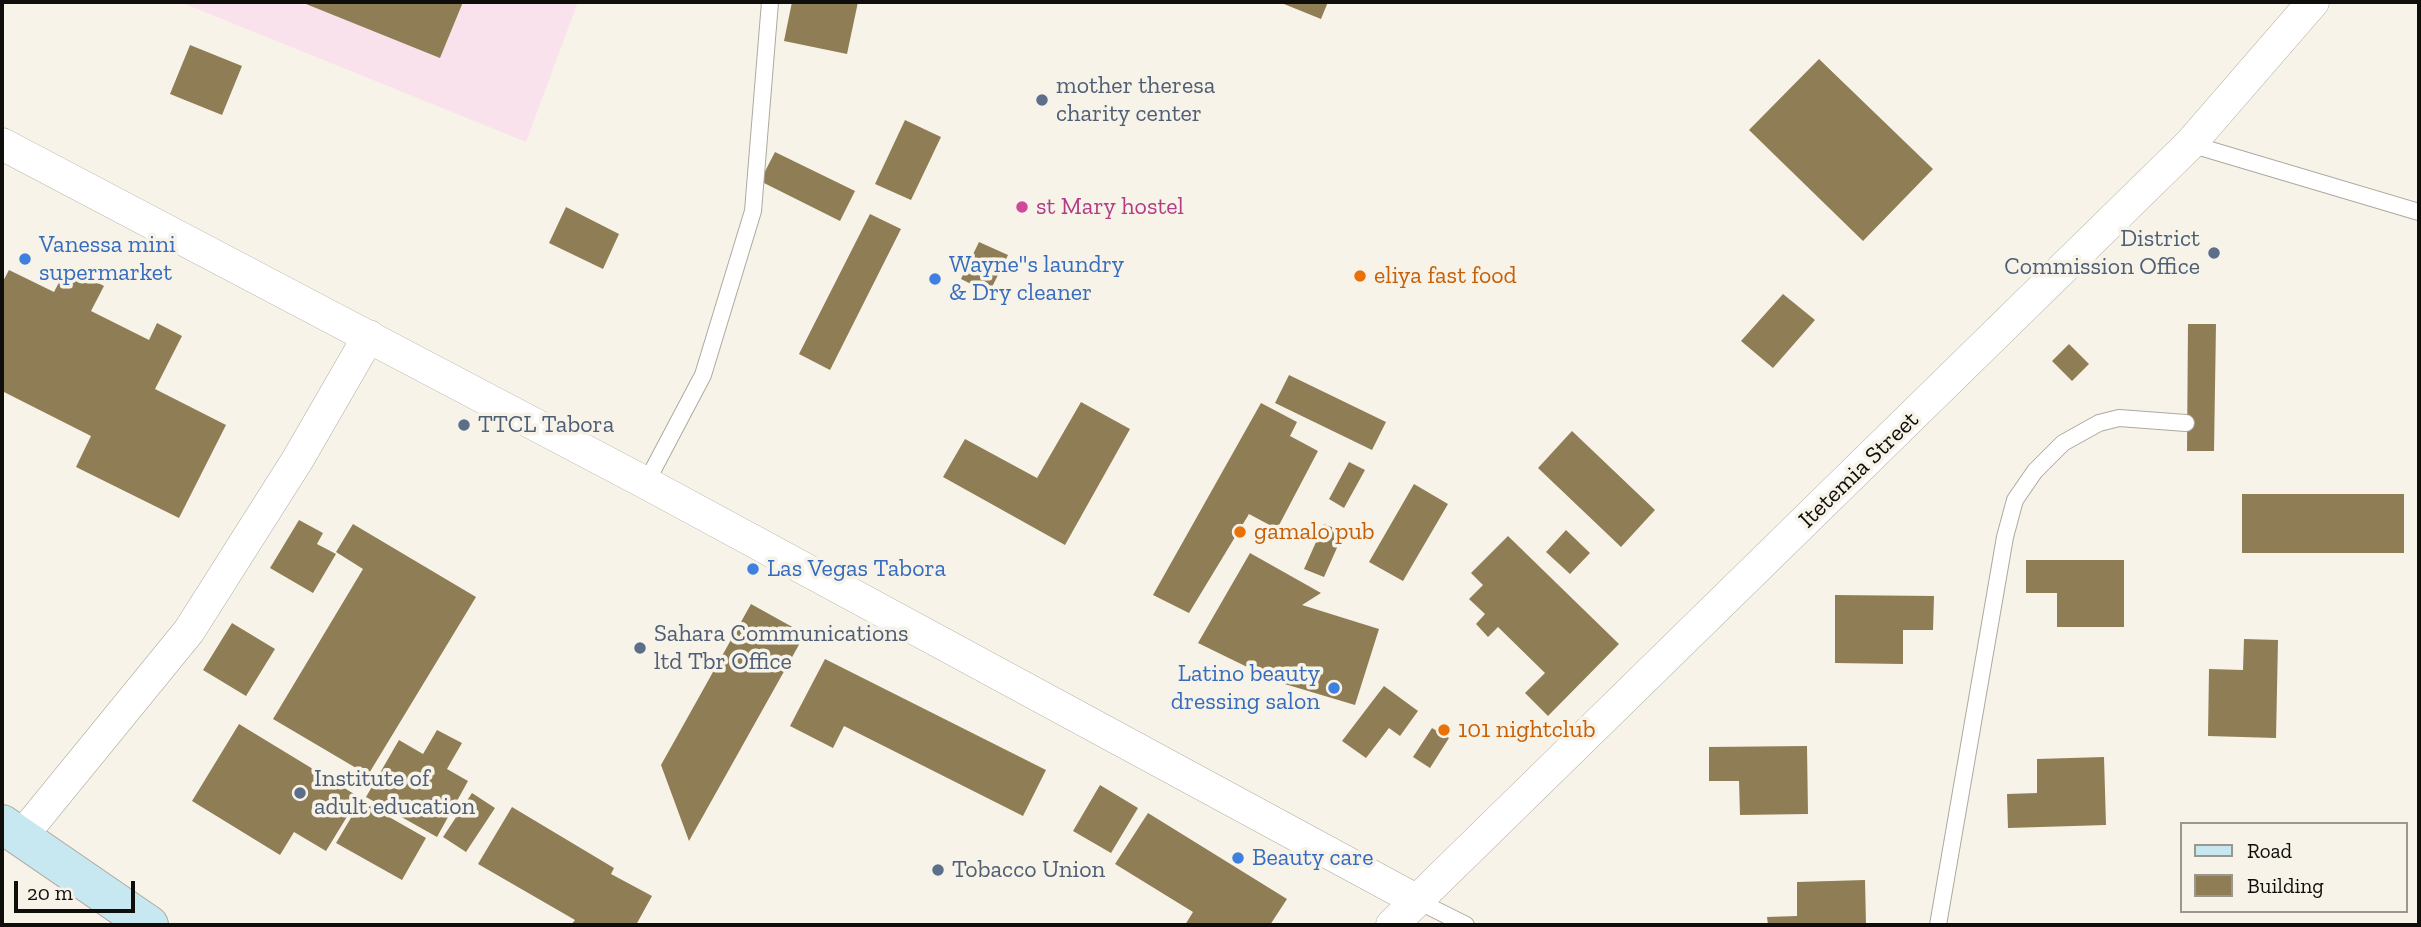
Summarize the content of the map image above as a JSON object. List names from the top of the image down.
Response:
{
  "streets": {
    "street": ["Itetemia Street"]
  },
  "places": [
    "mother theresa charity center",
    "st Mary hostel",
    "District Commission Office",
    "Vanessa mini supermarket",
    "eliya fast food",
    "Wayne\"s laundry & Dry cleaner",
    "TTCL Tabora",
    "gamalo pub",
    "Las Vegas Tabora",
    "Sahara Communications ltd Tbr Office",
    "Latino beauty dressing salon",
    "101 nightclub",
    "Institute of adult education",
    "Beauty care",
    "Tobacco Union"
  ],
  "legend": ["Road", "Building"],
  "scale_bar": "20 m"
}
